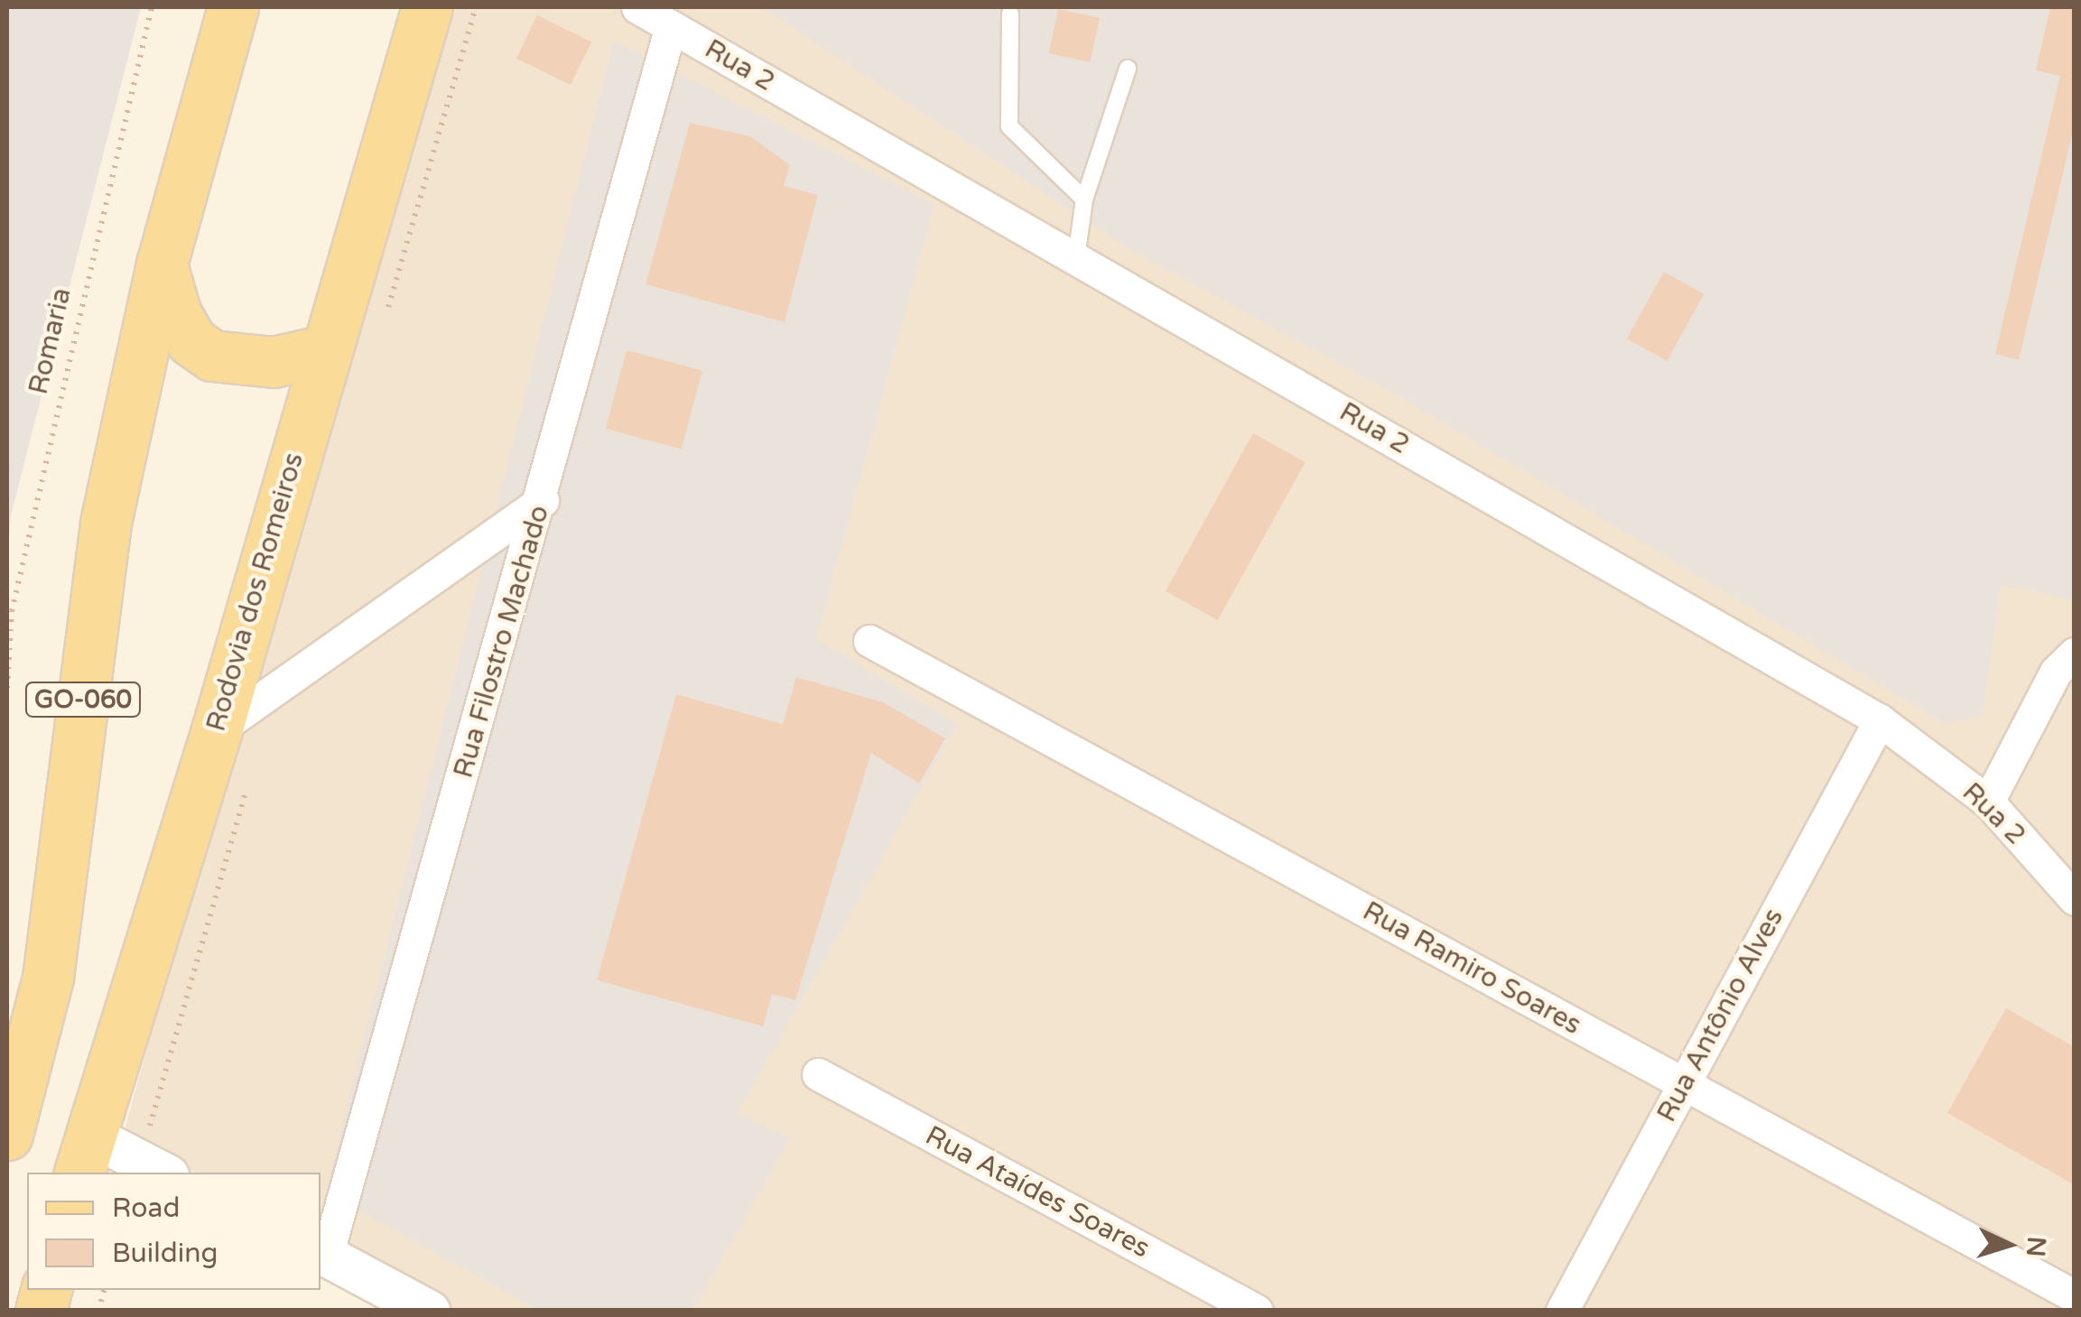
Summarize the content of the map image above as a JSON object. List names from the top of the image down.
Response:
{
  "streets": {
    "main road": ["Rodovia dos Romeiros", "GO-060"],
    "street": [
      "Rua 2",
      "Rua Filostro Machado",
      "Rua Ramiro Soares",
      "Rua Antônio Alves",
      "Rua Ataídes Soares"
    ],
    "path": ["Romaria"]
  },
  "crossings": [
    ["Rua 2", "Rua Filostro Machado"],
    ["Rua 2", "Rua Antônio Alves"],
    ["Rua Ramiro Soares", "Rua Antônio Alves"]
  ],
  "legend": ["Road", "Building"],
  "north": "right"
}
